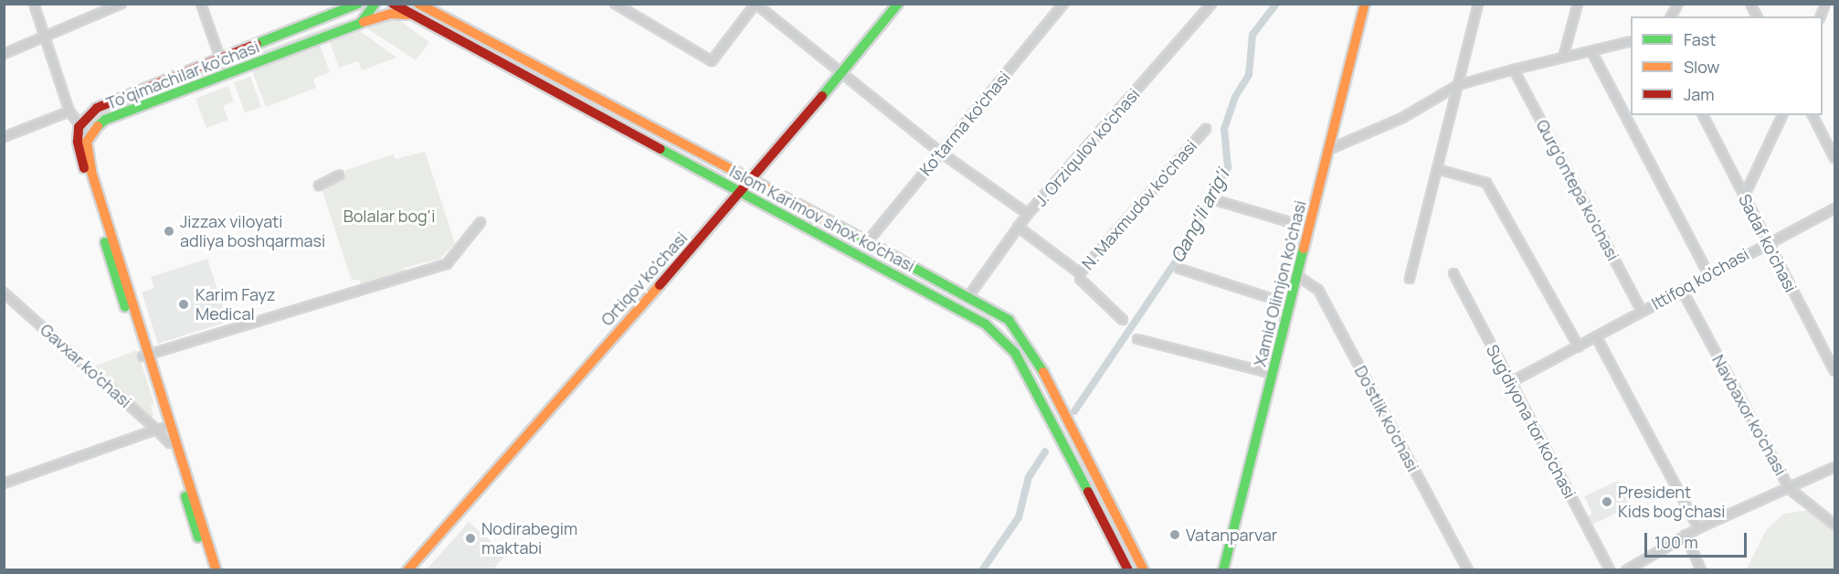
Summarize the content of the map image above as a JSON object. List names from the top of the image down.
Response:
{
  "streets": {
    "main road": [
      "To'qimachilar ko'chasi",
      "Islom Karimov shox ko'chasi",
      "Ortiqov ko'chasi",
      "Xamid Olimjon ko'chasi"
    ],
    "street": [
      "Ko'tarma ko'chasi",
      "J. Orziqulov ko'chasi",
      "Qurg'ontepa ko'chasi",
      "N. Maxmudov ko'chasi",
      "Sadaf ko'chasi",
      "Ittifoq ko'chasi",
      "Gavxar ko'chasi",
      "Navbaxor ko'chasi",
      "Do'stlik ko'chasi",
      "Sug'diyona tor ko'chasi"
    ]
  },
  "crossings": [
    ["To'qimachilar ko'chasi", "Islom Karimov shox ko'chasi"],
    ["Ko'tarma ko'chasi", "Islom Karimov shox ko'chasi"],
    ["J. Orziqulov ko'chasi", "N. Maxmudov ko'chasi"],
    ["J. Orziqulov ko'chasi", "Islom Karimov shox ko'chasi"],
    ["Qurg'ontepa ko'chasi", "Ittifoq ko'chasi"],
    ["Islom Karimov shox ko'chasi", "Ortiqov ko'chasi"],
    ["Sadaf ko'chasi", "Ittifoq ko'chasi"],
    ["Ittifoq ko'chasi", "Navbaxor ko'chasi"],
    ["Ittifoq ko'chasi", "Sug'diyona tor ko'chasi"],
    ["Xamid Olimjon ko'chasi", "Do'stlik ko'chasi"]
  ],
  "water": ["Qang'li arig'i"],
  "parks": ["Bolalar bog'i"],
  "places": [
    "Jizzax viloyati adliya boshqarmasi",
    "Karim Fayz Medical",
    "President Kids bog'chasi",
    "Vatanparvar",
    "Nodirabegim maktabi"
  ],
  "legend": ["Fast", "Slow", "Jam"],
  "scale_bar": "100 m"
}
